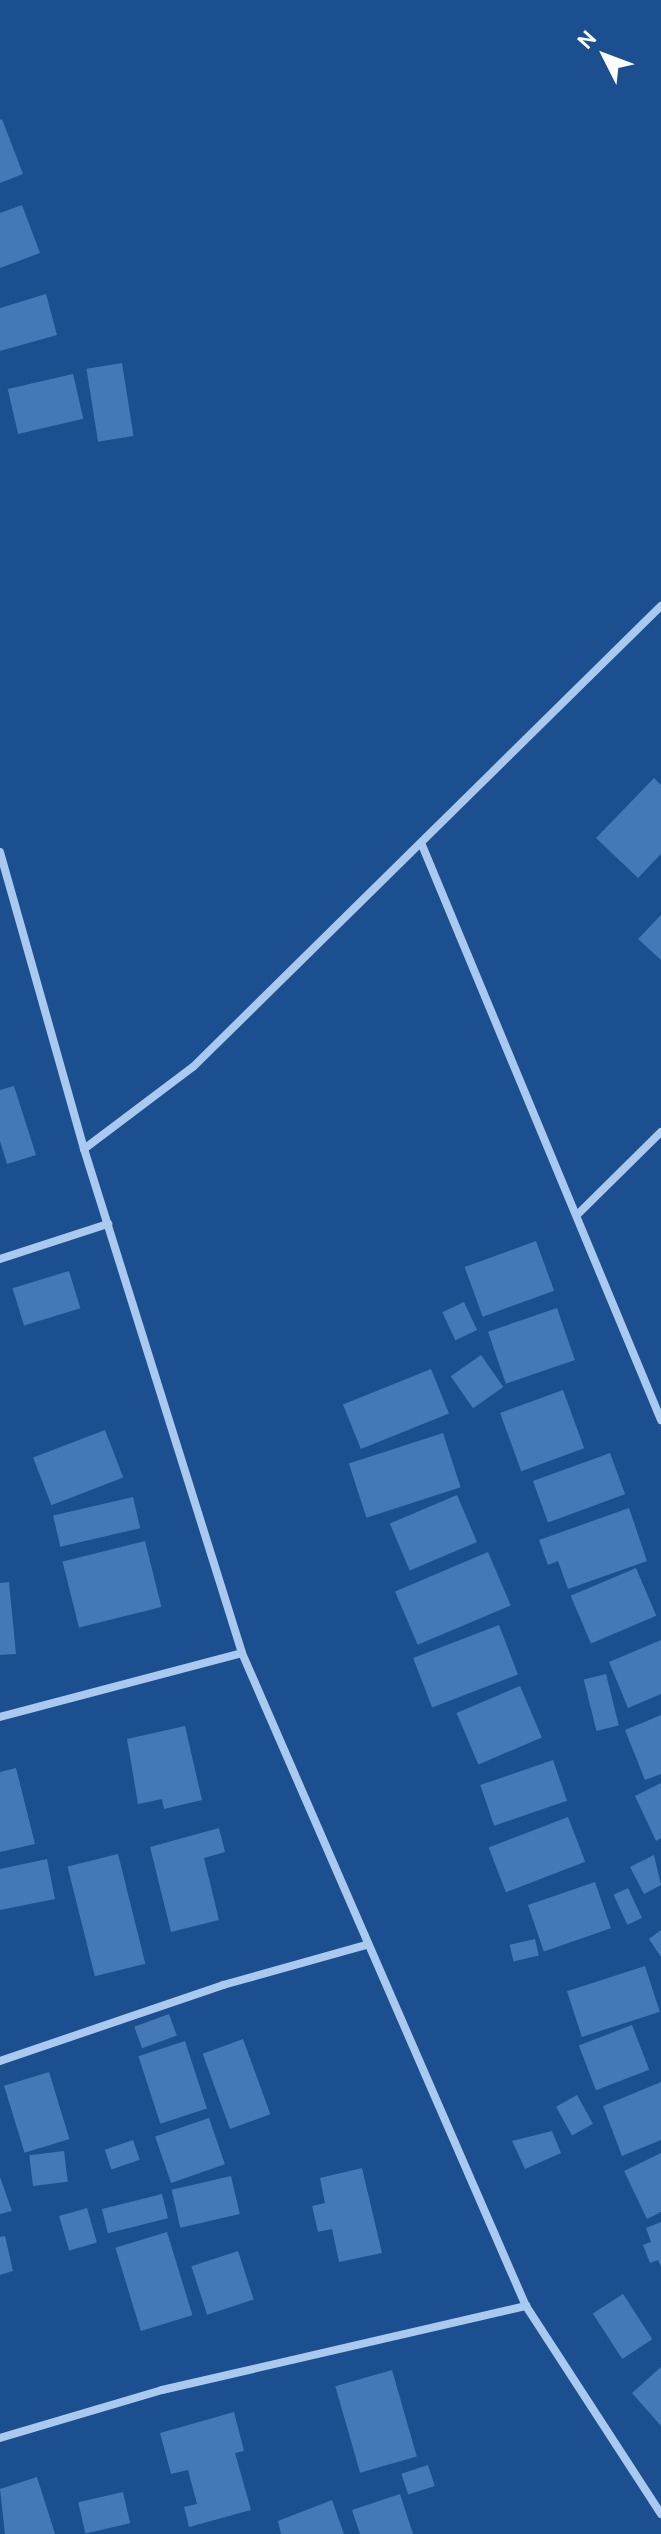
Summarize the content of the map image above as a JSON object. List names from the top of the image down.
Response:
{
  "north": "top left"
}
